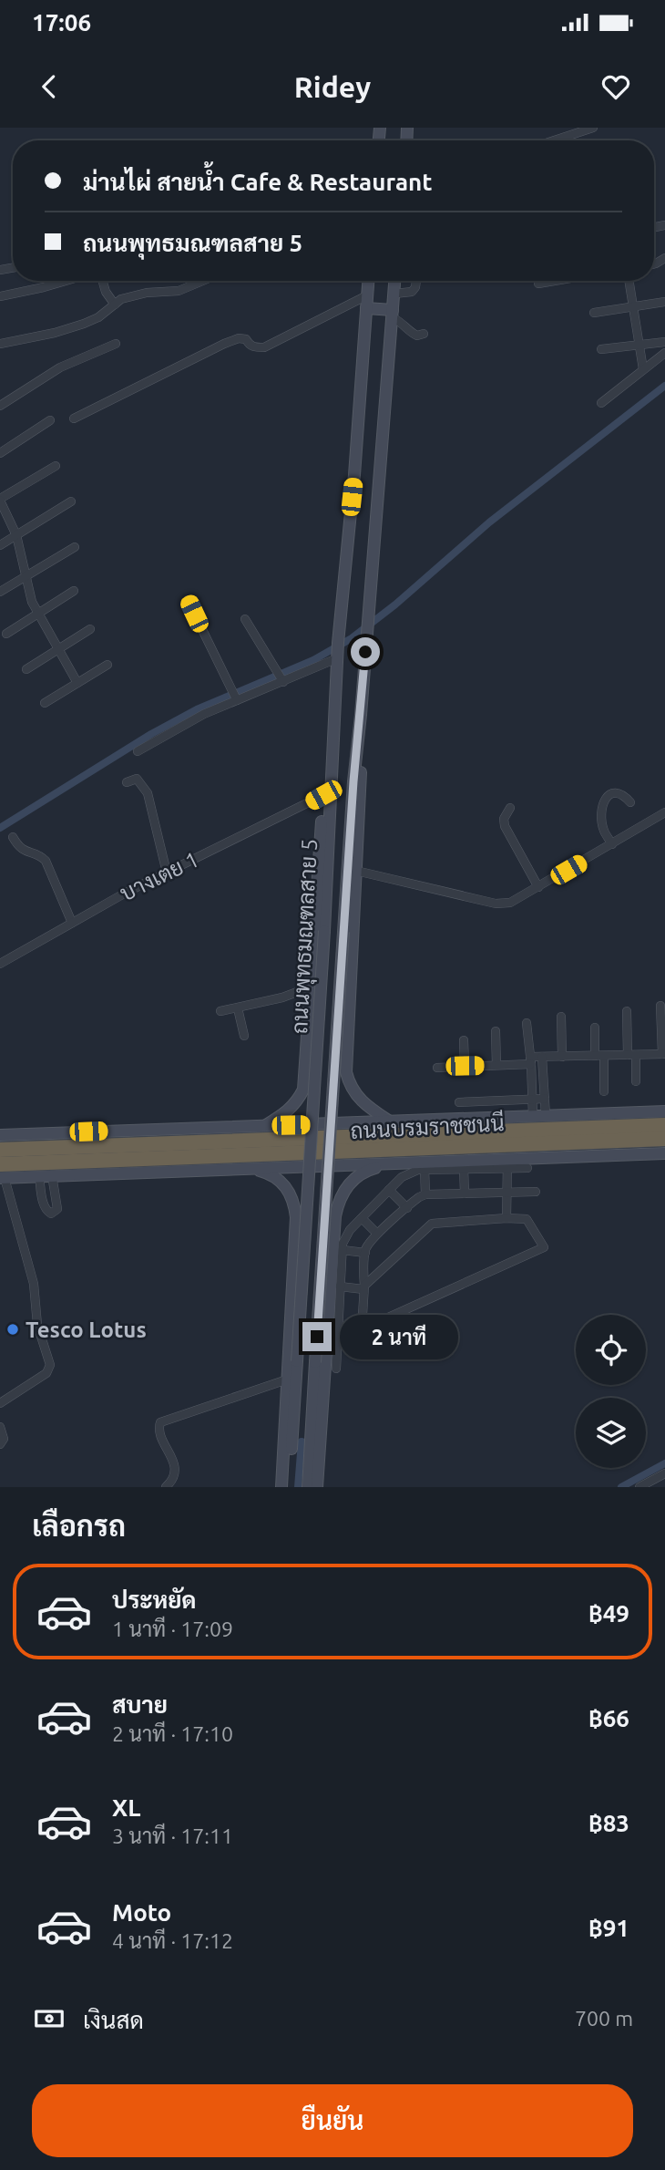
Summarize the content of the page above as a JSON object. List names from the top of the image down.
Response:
{
  "streets": {
    "highway": ["ถนนบรมราชชนนี"],
    "main road": ["ถนนพุทธมณฑลสาย 5"],
    "street": ["บางเตย 1"]
  },
  "places": ["Tesco Lotus"],
  "page": {
    "status": "17:06",
    "header": "Ridey",
    "banner": ["ม่านไผ่ สายน้ำ Cafe & Restaurant", "ถนนพุทธมณฑลสาย 5"],
    "bubble": "2 นาที",
    "heading": "เลือกรถ",
    "list": [
      {
        "name": "ประหยัด",
        "note": "1 นาที · 17:09",
        "value": "฿49"
      },
      {
        "name": "สบาย",
        "note": "2 นาที · 17:10",
        "value": "฿66"
      },
      {
        "name": "XL",
        "note": "3 นาที · 17:11",
        "value": "฿83"
      },
      {
        "name": "Moto",
        "note": "4 นาที · 17:12",
        "value": "฿91"
      }
    ],
    "pay": ["เงินสด", "700 m"],
    "buttons": "ยืนยัน"
  }
}
